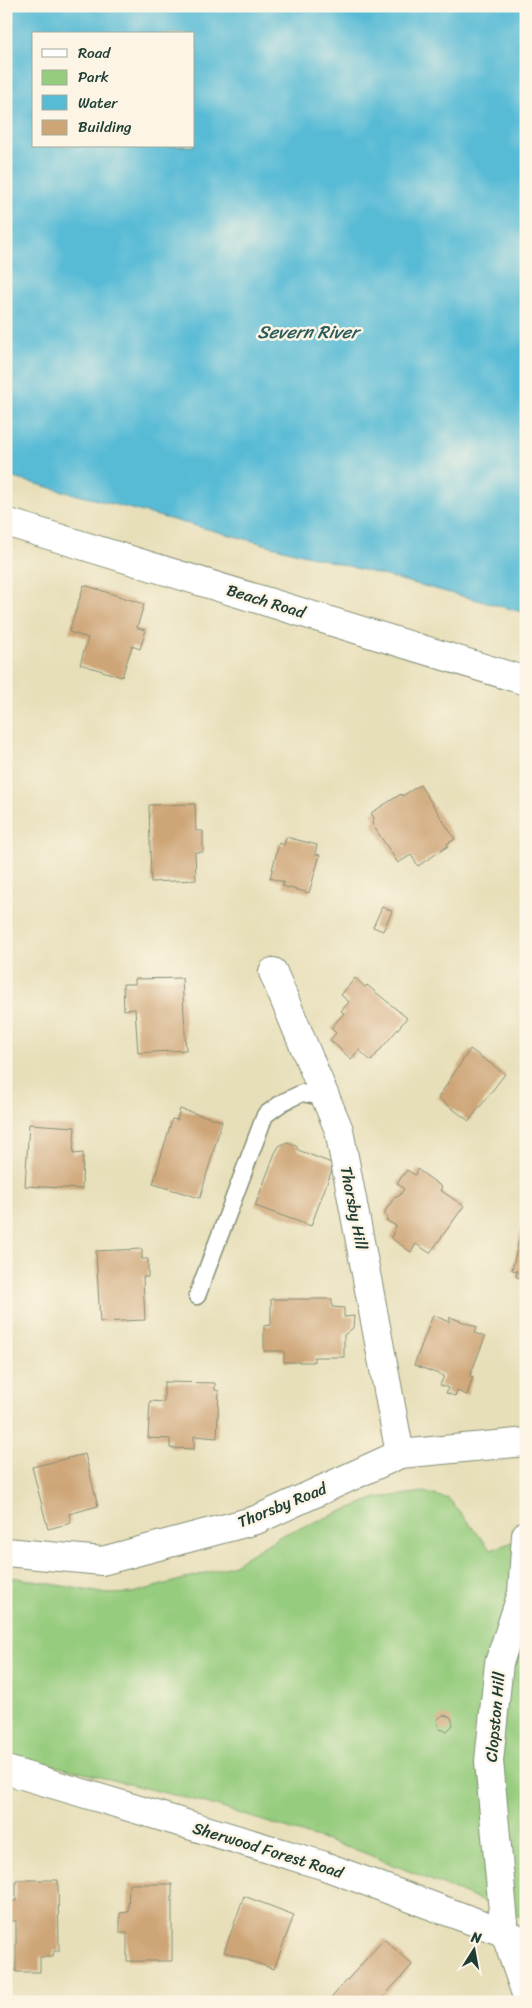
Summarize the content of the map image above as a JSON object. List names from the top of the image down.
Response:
{
  "streets": {
    "street": [
      "Beach Road",
      "Thorsby Hill",
      "Thorsby Road",
      "Clopston Hill",
      "Sherwood Forest Road"
    ]
  },
  "crossings": [
    ["Thorsby Hill", "Thorsby Road"],
    ["Clopston Hill", "Sherwood Forest Road"]
  ],
  "water": ["Severn River"],
  "legend": [
    "Road",
    "Park",
    "Water",
    "Building"
  ],
  "north": "top"
}
